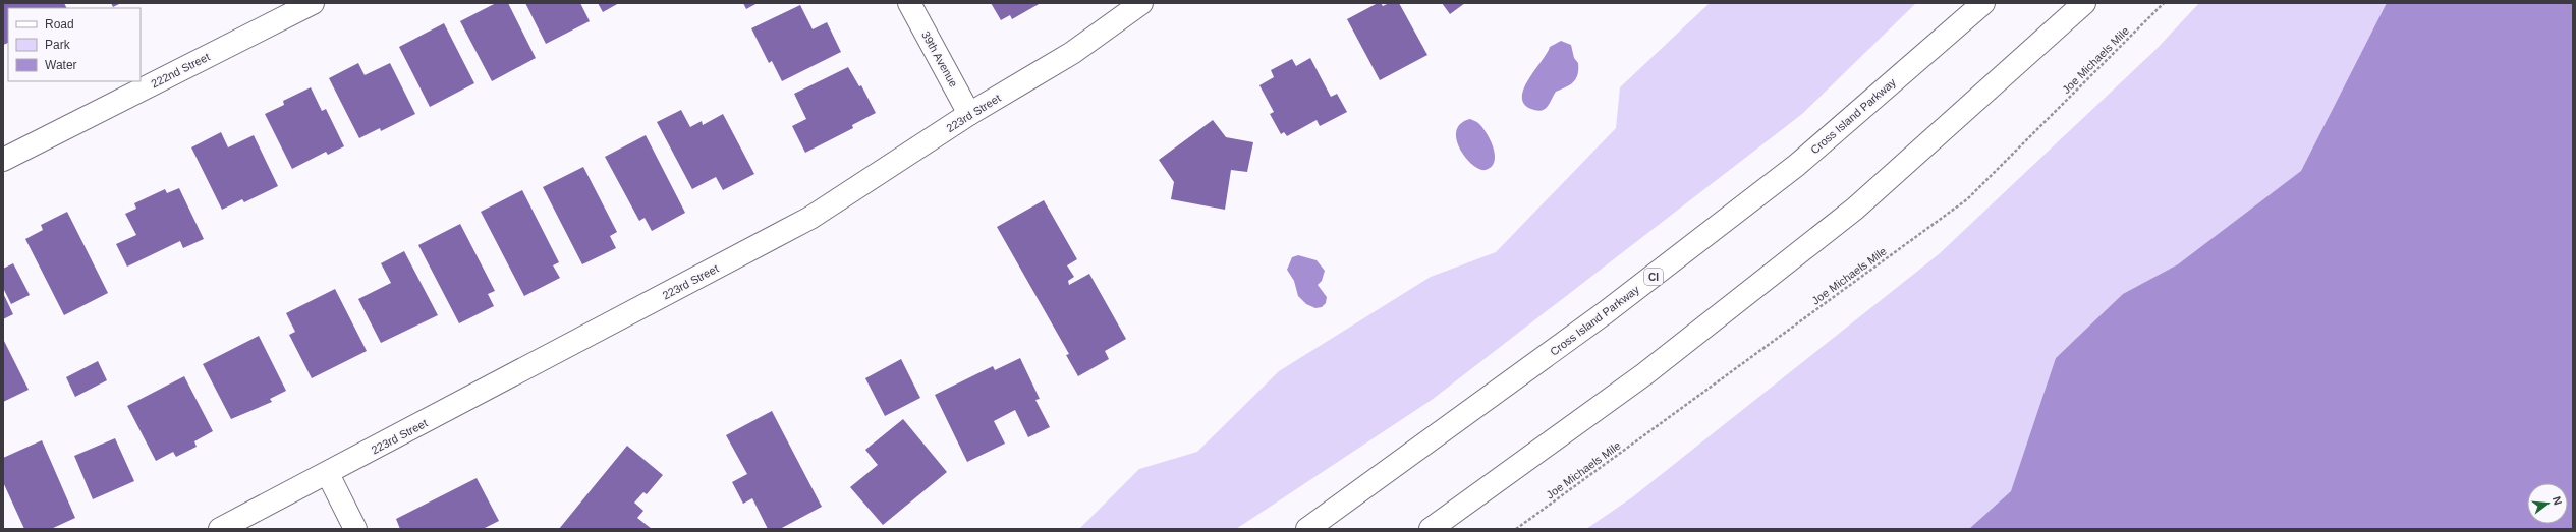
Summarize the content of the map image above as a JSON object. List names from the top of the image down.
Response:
{
  "streets": {
    "main road": [
      "39th Avenue",
      "222nd Street",
      "223rd Street",
      "Cross Island Parkway",
      "CI"
    ],
    "path": ["Joe Michaels Mile"]
  },
  "crossings": [
    ["39th Avenue", "223rd Street"]
  ],
  "legend": ["Road", "Park", "Water"],
  "north": "right"
}
